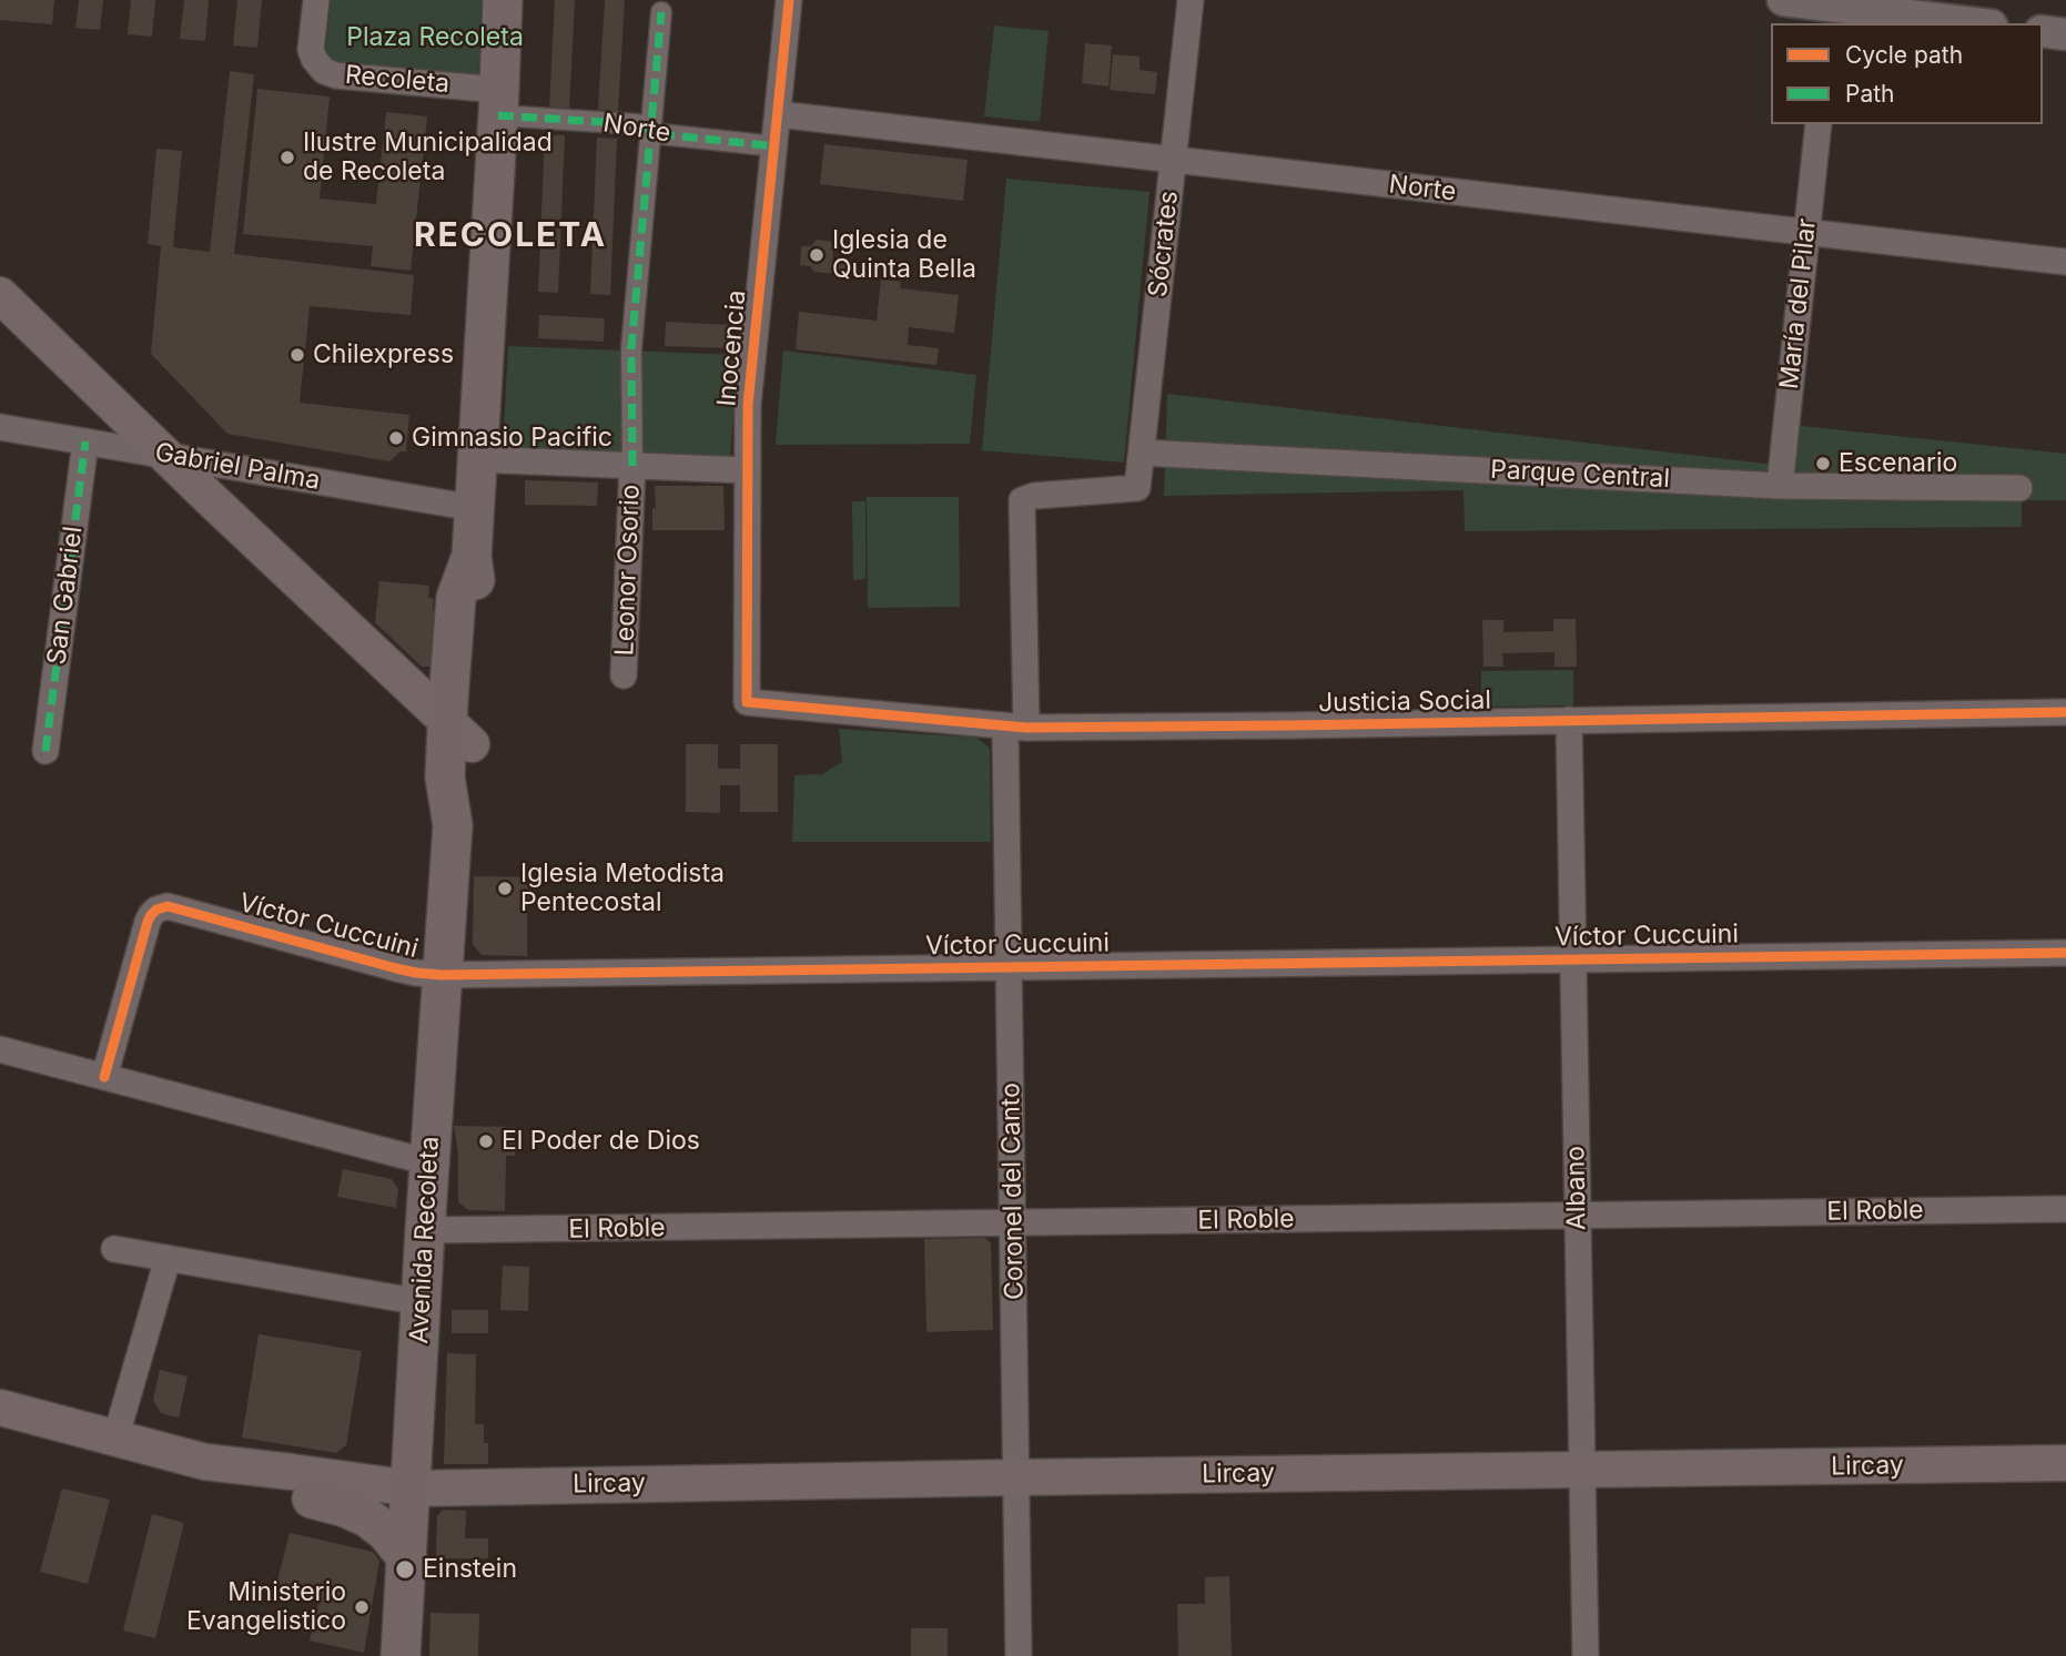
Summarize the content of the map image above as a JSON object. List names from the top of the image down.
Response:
{
  "streets": {
    "main road": ["Avenida Recoleta", "Lircay"],
    "street": [
      "Recoleta",
      "Norte",
      "Sócrates",
      "María del Pilar",
      "Inocencia",
      "Gabriel Palma",
      "Parque Central",
      "Leonor Osorio",
      "San Gabriel",
      "Justicia Social",
      "Víctor Cuccuini",
      "Albano",
      "Coronel del Canto",
      "El Roble"
    ]
  },
  "crossings": [
    ["Recoleta", "Norte"],
    ["Recoleta", "Avenida Recoleta"],
    ["Norte", "Sócrates"],
    ["Norte", "María del Pilar"],
    ["Norte", "Inocencia"],
    ["Norte", "Avenida Recoleta"],
    ["Sócrates", "Parque Central"],
    ["Sócrates", "Coronel del Canto"],
    ["María del Pilar", "Parque Central"],
    ["Inocencia", "Justicia Social"],
    ["Gabriel Palma", "San Gabriel"],
    ["Gabriel Palma", "Avenida Recoleta"],
    ["Justicia Social", "Albano"],
    ["Justicia Social", "Coronel del Canto"],
    ["Víctor Cuccuini", "Albano"],
    ["Víctor Cuccuini", "Coronel del Canto"],
    ["Víctor Cuccuini", "Avenida Recoleta"],
    ["Albano", "El Roble"],
    ["Albano", "Lircay"],
    ["Coronel del Canto", "El Roble"],
    ["Coronel del Canto", "Lircay"],
    ["El Roble", "Avenida Recoleta"],
    ["Avenida Recoleta", "Lircay"]
  ],
  "districts": ["RECOLETA"],
  "parks": ["Plaza Recoleta"],
  "places": [
    "Ilustre Municipalidad de Recoleta",
    "Iglesia de Quinta Bella",
    "Chilexpress",
    "Gimnasio Pacific",
    "Escenario",
    "Iglesia Metodista Pentecostal",
    "El Poder de Dios",
    "Einstein",
    "Ministerio Evangelistico"
  ],
  "legend": ["Cycle path", "Path"]
}
